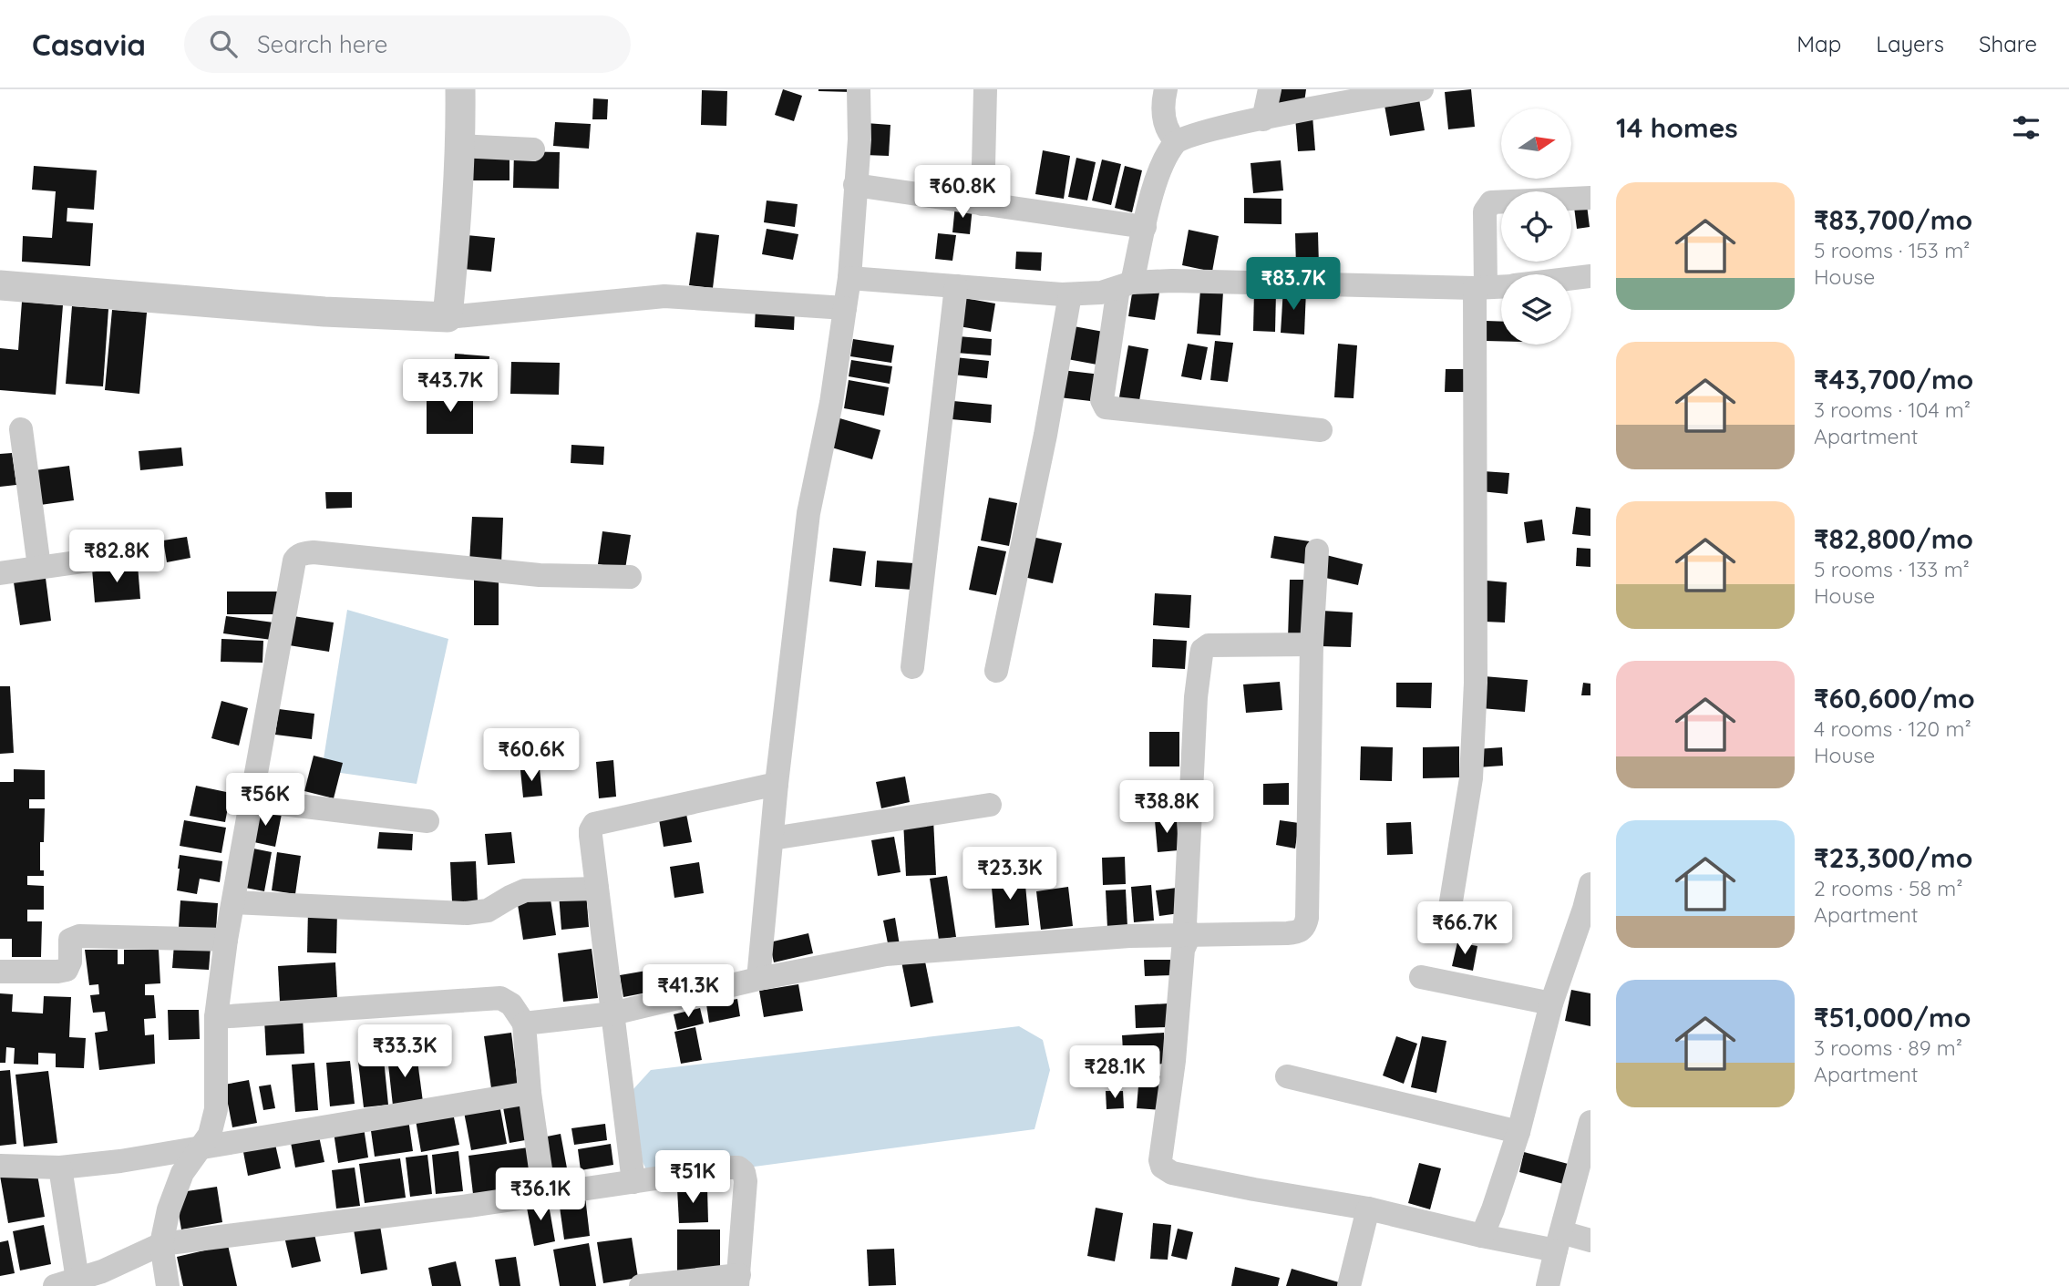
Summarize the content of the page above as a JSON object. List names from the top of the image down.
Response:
{
  "north": "right",
  "page": {
    "header": "Casavia",
    "search": "Search here",
    "nav": ["Map", "Layers", "Share"],
    "heading": "14 homes",
    "price": [
      "₹60.8K",
      "₹83.7K",
      "₹43.7K",
      "₹82.8K",
      "₹60.6K",
      "₹56K",
      "₹38.8K",
      "₹23.3K",
      "₹66.7K",
      "₹41.3K",
      "₹33.3K",
      "₹28.1K",
      "₹51K",
      "₹36.1K"
    ],
    "list": [
      {
        "name": "₹83,700/mo",
        "note": "5 rooms · 153 m² · House"
      },
      {
        "name": "₹43,700/mo",
        "note": "3 rooms · 104 m² · Apartment"
      },
      {
        "name": "₹82,800/mo",
        "note": "5 rooms · 133 m² · House"
      },
      {
        "name": "₹60,600/mo",
        "note": "4 rooms · 120 m² · House"
      },
      {
        "name": "₹23,300/mo",
        "note": "2 rooms · 58 m² · Apartment"
      },
      {
        "name": "₹51,000/mo",
        "note": "3 rooms · 89 m² · Apartment"
      }
    ]
  }
}
